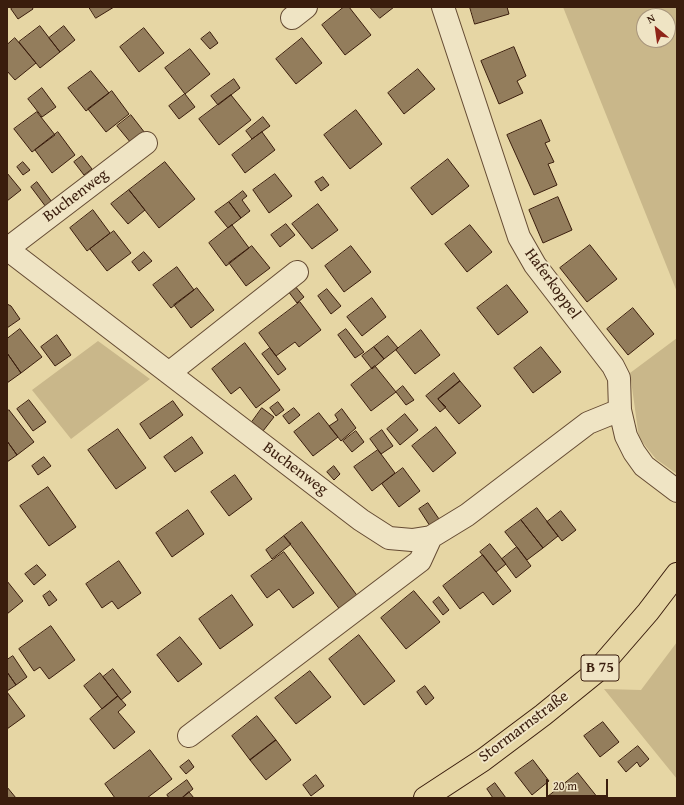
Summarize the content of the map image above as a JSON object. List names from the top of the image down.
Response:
{
  "streets": {
    "main road": ["B 75", "Stormarnstraße"],
    "street": ["Buchenweg", "Haferkoppel"]
  },
  "crossings": [
    ["Buchenweg", "Haferkoppel"]
  ],
  "scale_bar": "20 m",
  "north": "top left"
}
